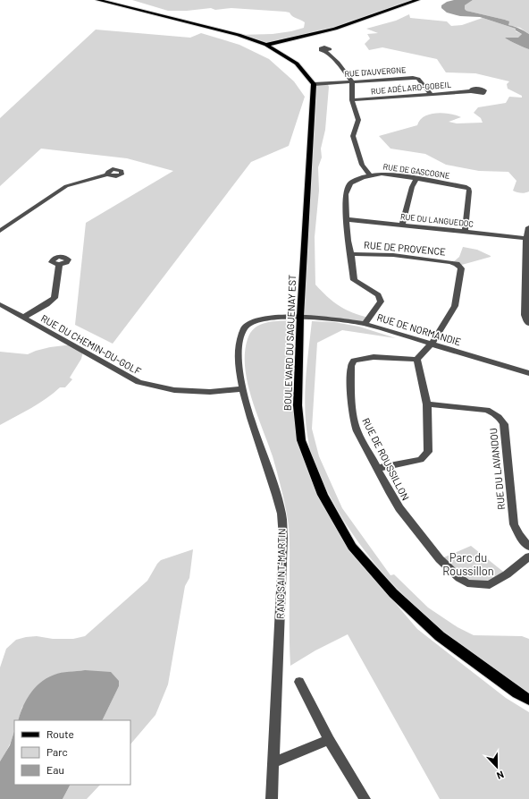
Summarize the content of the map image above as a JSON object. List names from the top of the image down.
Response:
{
  "streets": {
    "main road": ["BOULEVARD DU SAGUENAY EST"],
    "street": [
      "RUE D'AUVERGNE",
      "RUE ADÉLARD-GOBEIL",
      "RUE DE GASCOGNE",
      "RUE DU LANGUEDOC",
      "RUE DE PROVENCE",
      "RUE DE NORMANDIE",
      "RUE DU CHEMIN-DU-GOLF",
      "RUE DE ROUSSILLON",
      "RUE DU LAVANDOU",
      "RANG SAINT-MARTIN"
    ]
  },
  "crossings": [
    ["RUE D'AUVERGNE", "RUE ADÉLARD-GOBEIL"],
    ["RUE D'AUVERGNE", "BOULEVARD DU SAGUENAY EST"],
    ["RUE DE GASCOGNE", "RUE DU LANGUEDOC"],
    ["RUE DE GASCOGNE", "RUE DE PROVENCE"],
    ["RUE DE GASCOGNE", "RUE DE NORMANDIE"],
    ["RUE DE PROVENCE", "RUE DE NORMANDIE"],
    ["RUE DE PROVENCE", "RUE DE ROUSSILLON"],
    ["RUE DE NORMANDIE", "BOULEVARD DU SAGUENAY EST"],
    ["RUE DE NORMANDIE", "RANG SAINT-MARTIN"],
    ["BOULEVARD DU SAGUENAY EST", "RANG SAINT-MARTIN"],
    ["RUE DU CHEMIN-DU-GOLF", "RANG SAINT-MARTIN"]
  ],
  "parks": ["Parc du Roussillon"],
  "legend": ["Route", "Parc", "Eau"],
  "north": "bottom"
}
